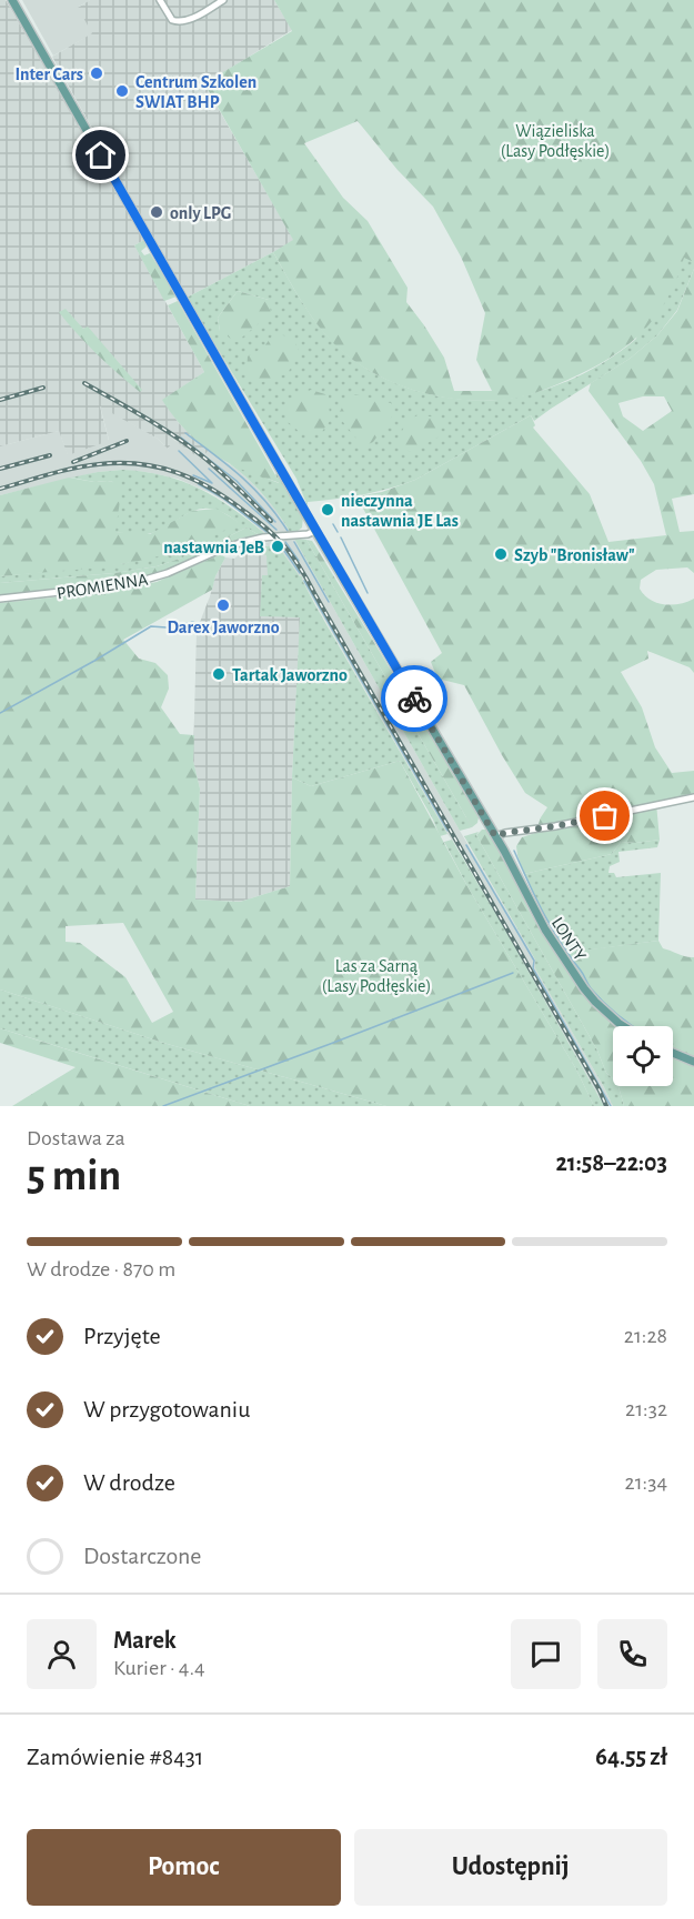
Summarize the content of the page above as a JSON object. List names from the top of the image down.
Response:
{
  "streets": {
    "main road": ["LONTY"],
    "street": ["PROMIENNA"]
  },
  "crossings": [
    ["PROMIENNA", "LONTY"]
  ],
  "parks": ["Wiązieliska (Lasy Podłęskie)", "Las za Sarną (Lasy Podłęskie)"],
  "places": [
    "Inter Cars",
    "Centrum Szkolen SWIAT BHP",
    "only LPG",
    "nieczynna nastawnia JE Las",
    "nastawnia JeB",
    "Szyb \"Bronisław\"",
    "Darex Jaworzno",
    "Tartak Jaworzno"
  ],
  "page": {
    "heading": ["5 min", "Dostawa za", "21:58–22:03"],
    "panel": [
      "Marek",
      "Kurier · 4.4",
      "Zamówienie #8431",
      "64.55 zł"
    ],
    "bar": "W drodze · 870 m",
    "list": [
      ["Przyjęte", "21:28"],
      ["W przygotowaniu", "21:32"],
      ["W drodze", "21:34"],
      "Dostarczone"
    ],
    "buttons": ["Pomoc", "Udostępnij"]
  }
}
